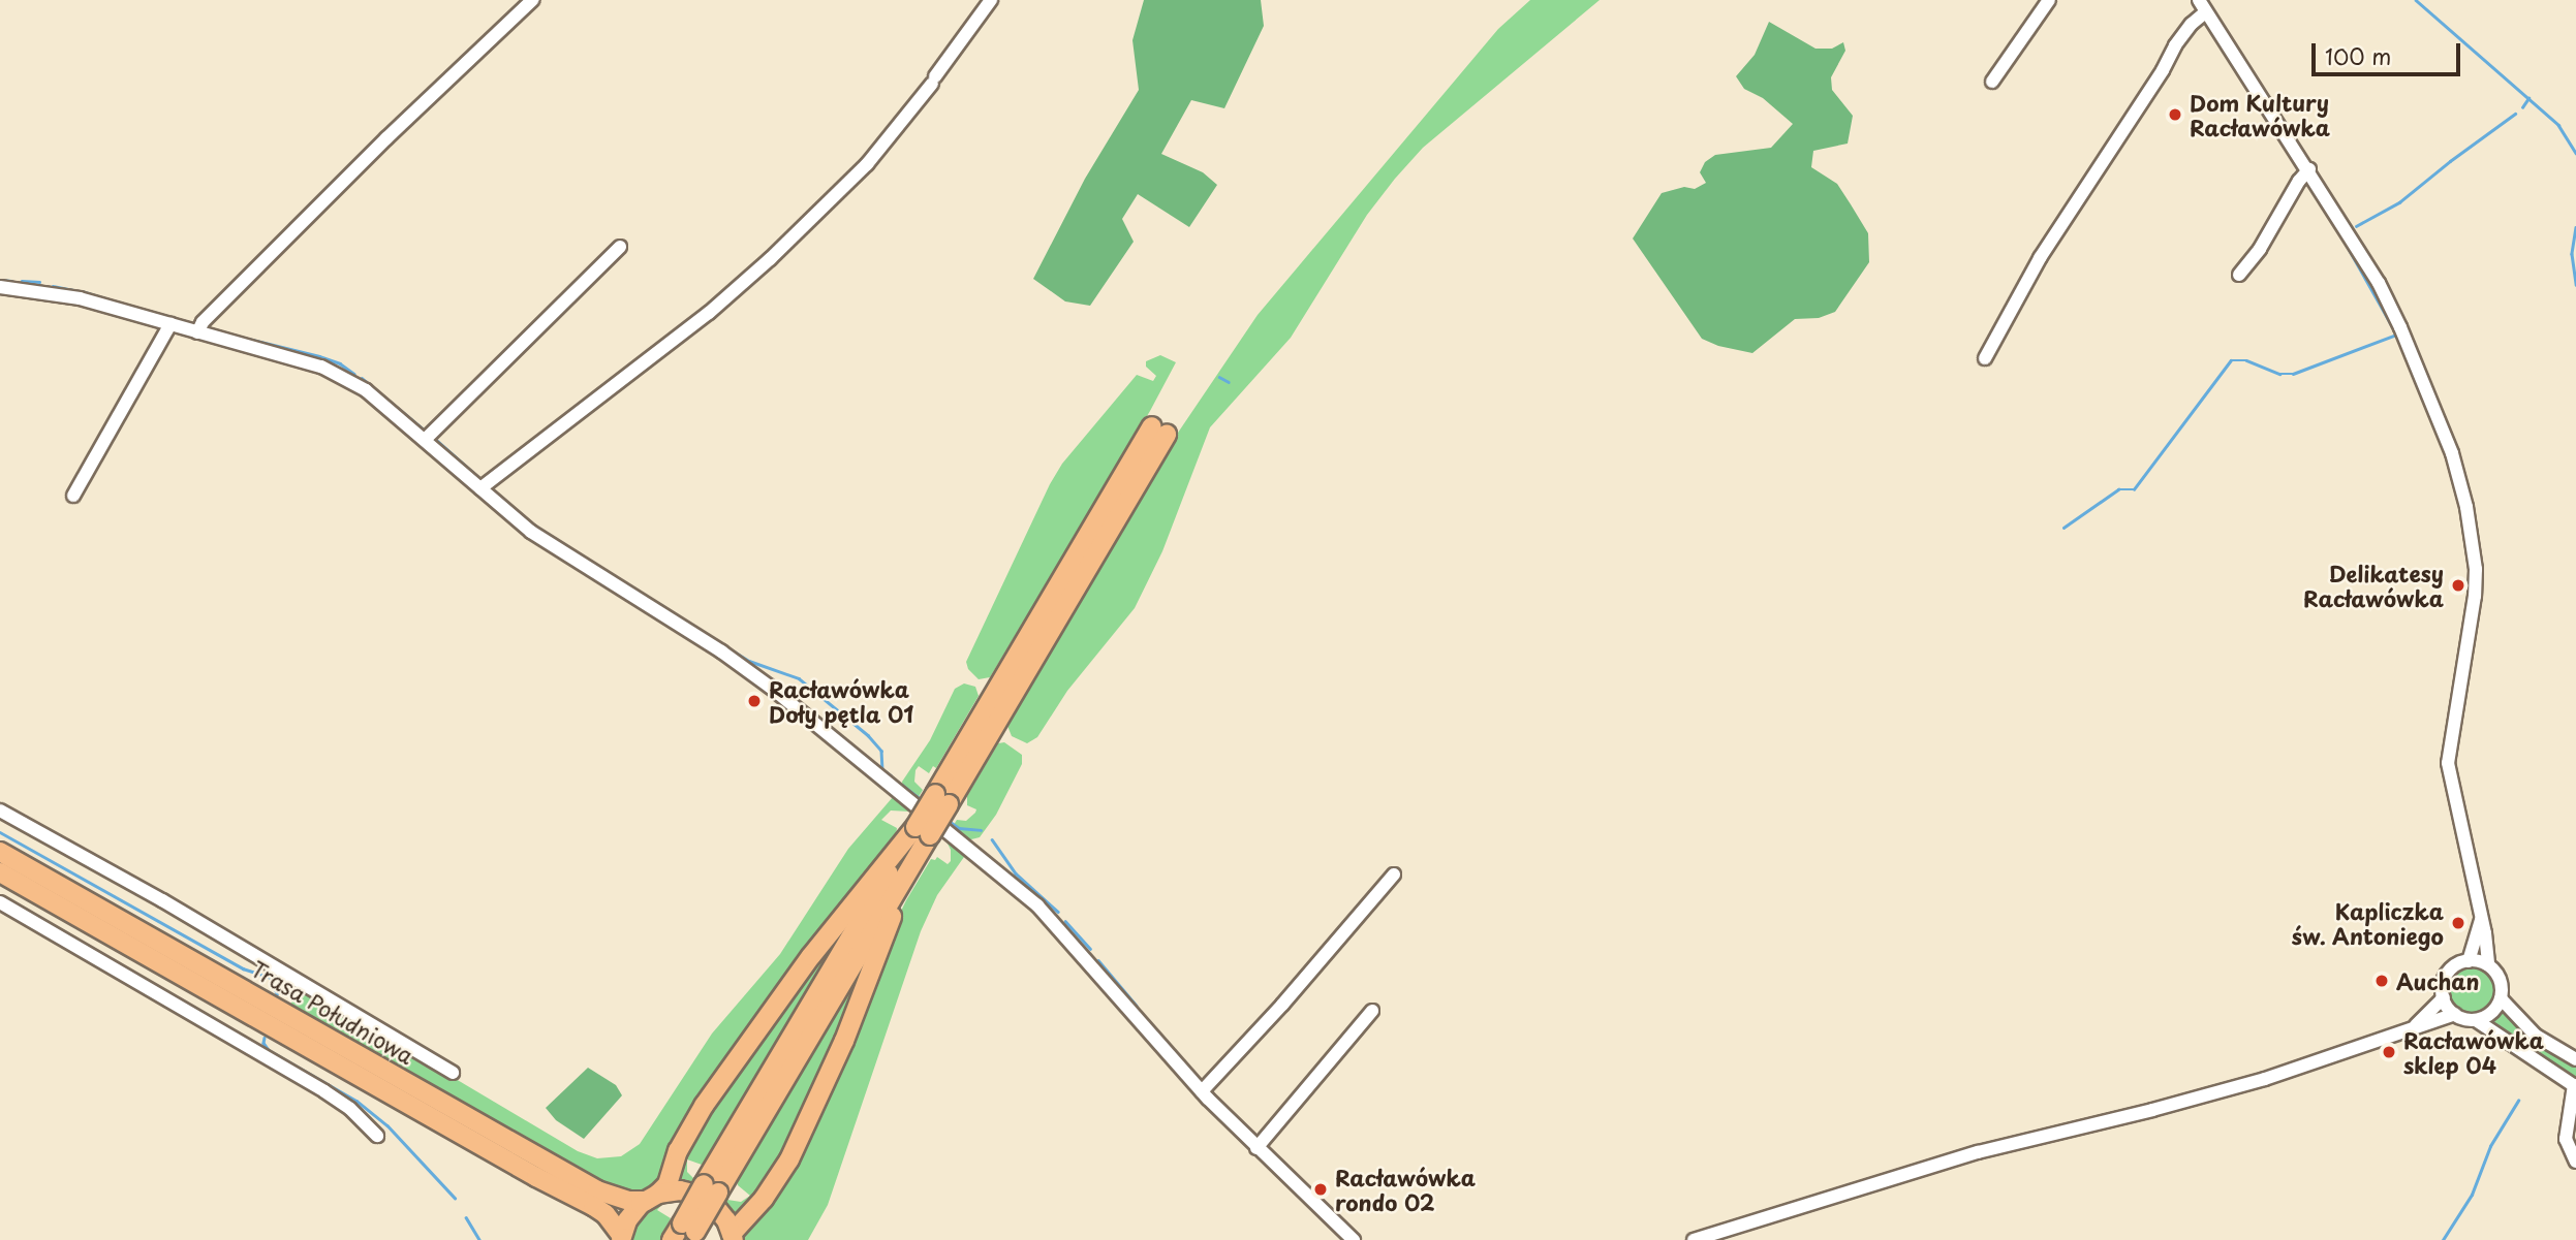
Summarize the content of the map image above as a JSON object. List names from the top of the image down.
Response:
{
  "streets": {
    "highway": ["Trasa Południowa"]
  },
  "places": [
    "Dom Kultury Racławówka",
    "Delikatesy Racławówka",
    "Racławówka Doły pętla 01",
    "Kapliczka św. Antoniego",
    "Auchan",
    "Racławówka sklep 04",
    "Racławówka rondo 02"
  ],
  "scale_bar": "100 m"
}
